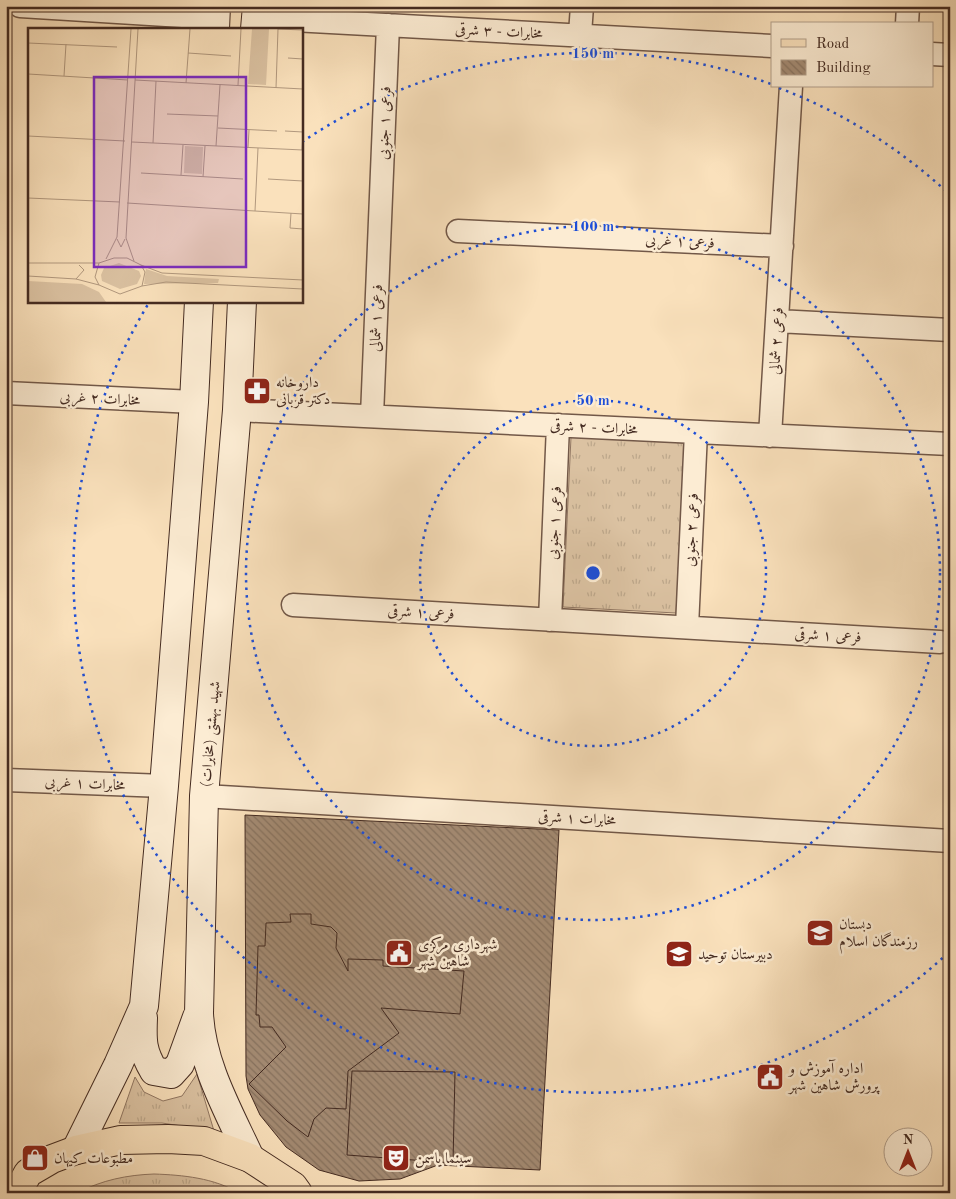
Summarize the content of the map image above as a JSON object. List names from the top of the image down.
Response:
{
  "streets": {
    "main road": ["شهید بهشتی (مخابرات)"],
    "street": [
      "مخابرات - ۳ شرقی",
      "فرعی ۱ جنوبی",
      "فرعی ۱ غربی",
      "فرعی ۱ شمالی",
      "فرعی ۲ شمالی",
      "مخابرات ۲ غربی",
      "مخابرات - ۲ شرقی",
      "فرعی ۲ جنوبی",
      "فرعی ۱ شرقی",
      "مخابرات ۱ غربی",
      "مخابرات ۱ شرقی"
    ]
  },
  "crossings": [
    ["مخابرات - ۳ شرقی", "فرعی ۱ جنوبی"],
    ["فرعی ۱ جنوبی", "فرعی ۱ شمالی"],
    ["فرعی ۱ جنوبی", "مخابرات - ۲ شرقی"],
    ["فرعی ۱ جنوبی", "فرعی ۱ شرقی"],
    ["فرعی ۱ غربی", "فرعی ۲ شمالی"],
    ["فرعی ۱ شمالی", "مخابرات - ۲ شرقی"],
    ["فرعی ۲ شمالی", "مخابرات - ۲ شرقی"],
    ["مخابرات - ۲ شرقی", "فرعی ۲ جنوبی"],
    ["مخابرات - ۲ شرقی", "شهید بهشتی (مخابرات)"],
    ["فرعی ۲ جنوبی", "فرعی ۱ شرقی"],
    ["شهید بهشتی (مخابرات)", "مخابرات ۱ شرقی"]
  ],
  "places": {
    "pharmacy": ["داروخانه دکتر قربانی"],
    "school or university": ["دبستان رزمندگان اسلام", "دبیرستان توحید"],
    "public building": ["شهرداری مرکزی شاهین شهر", "اداره آموزش و پرورش شاهین شهر"],
    "shop": ["مطبوعات کیهان"],
    "theatre": ["سینما یاسمن"]
  },
  "legend": ["Road", "Building"],
  "north": "top",
  "rings": ["150 m", "100 m", "50 m"]
}
